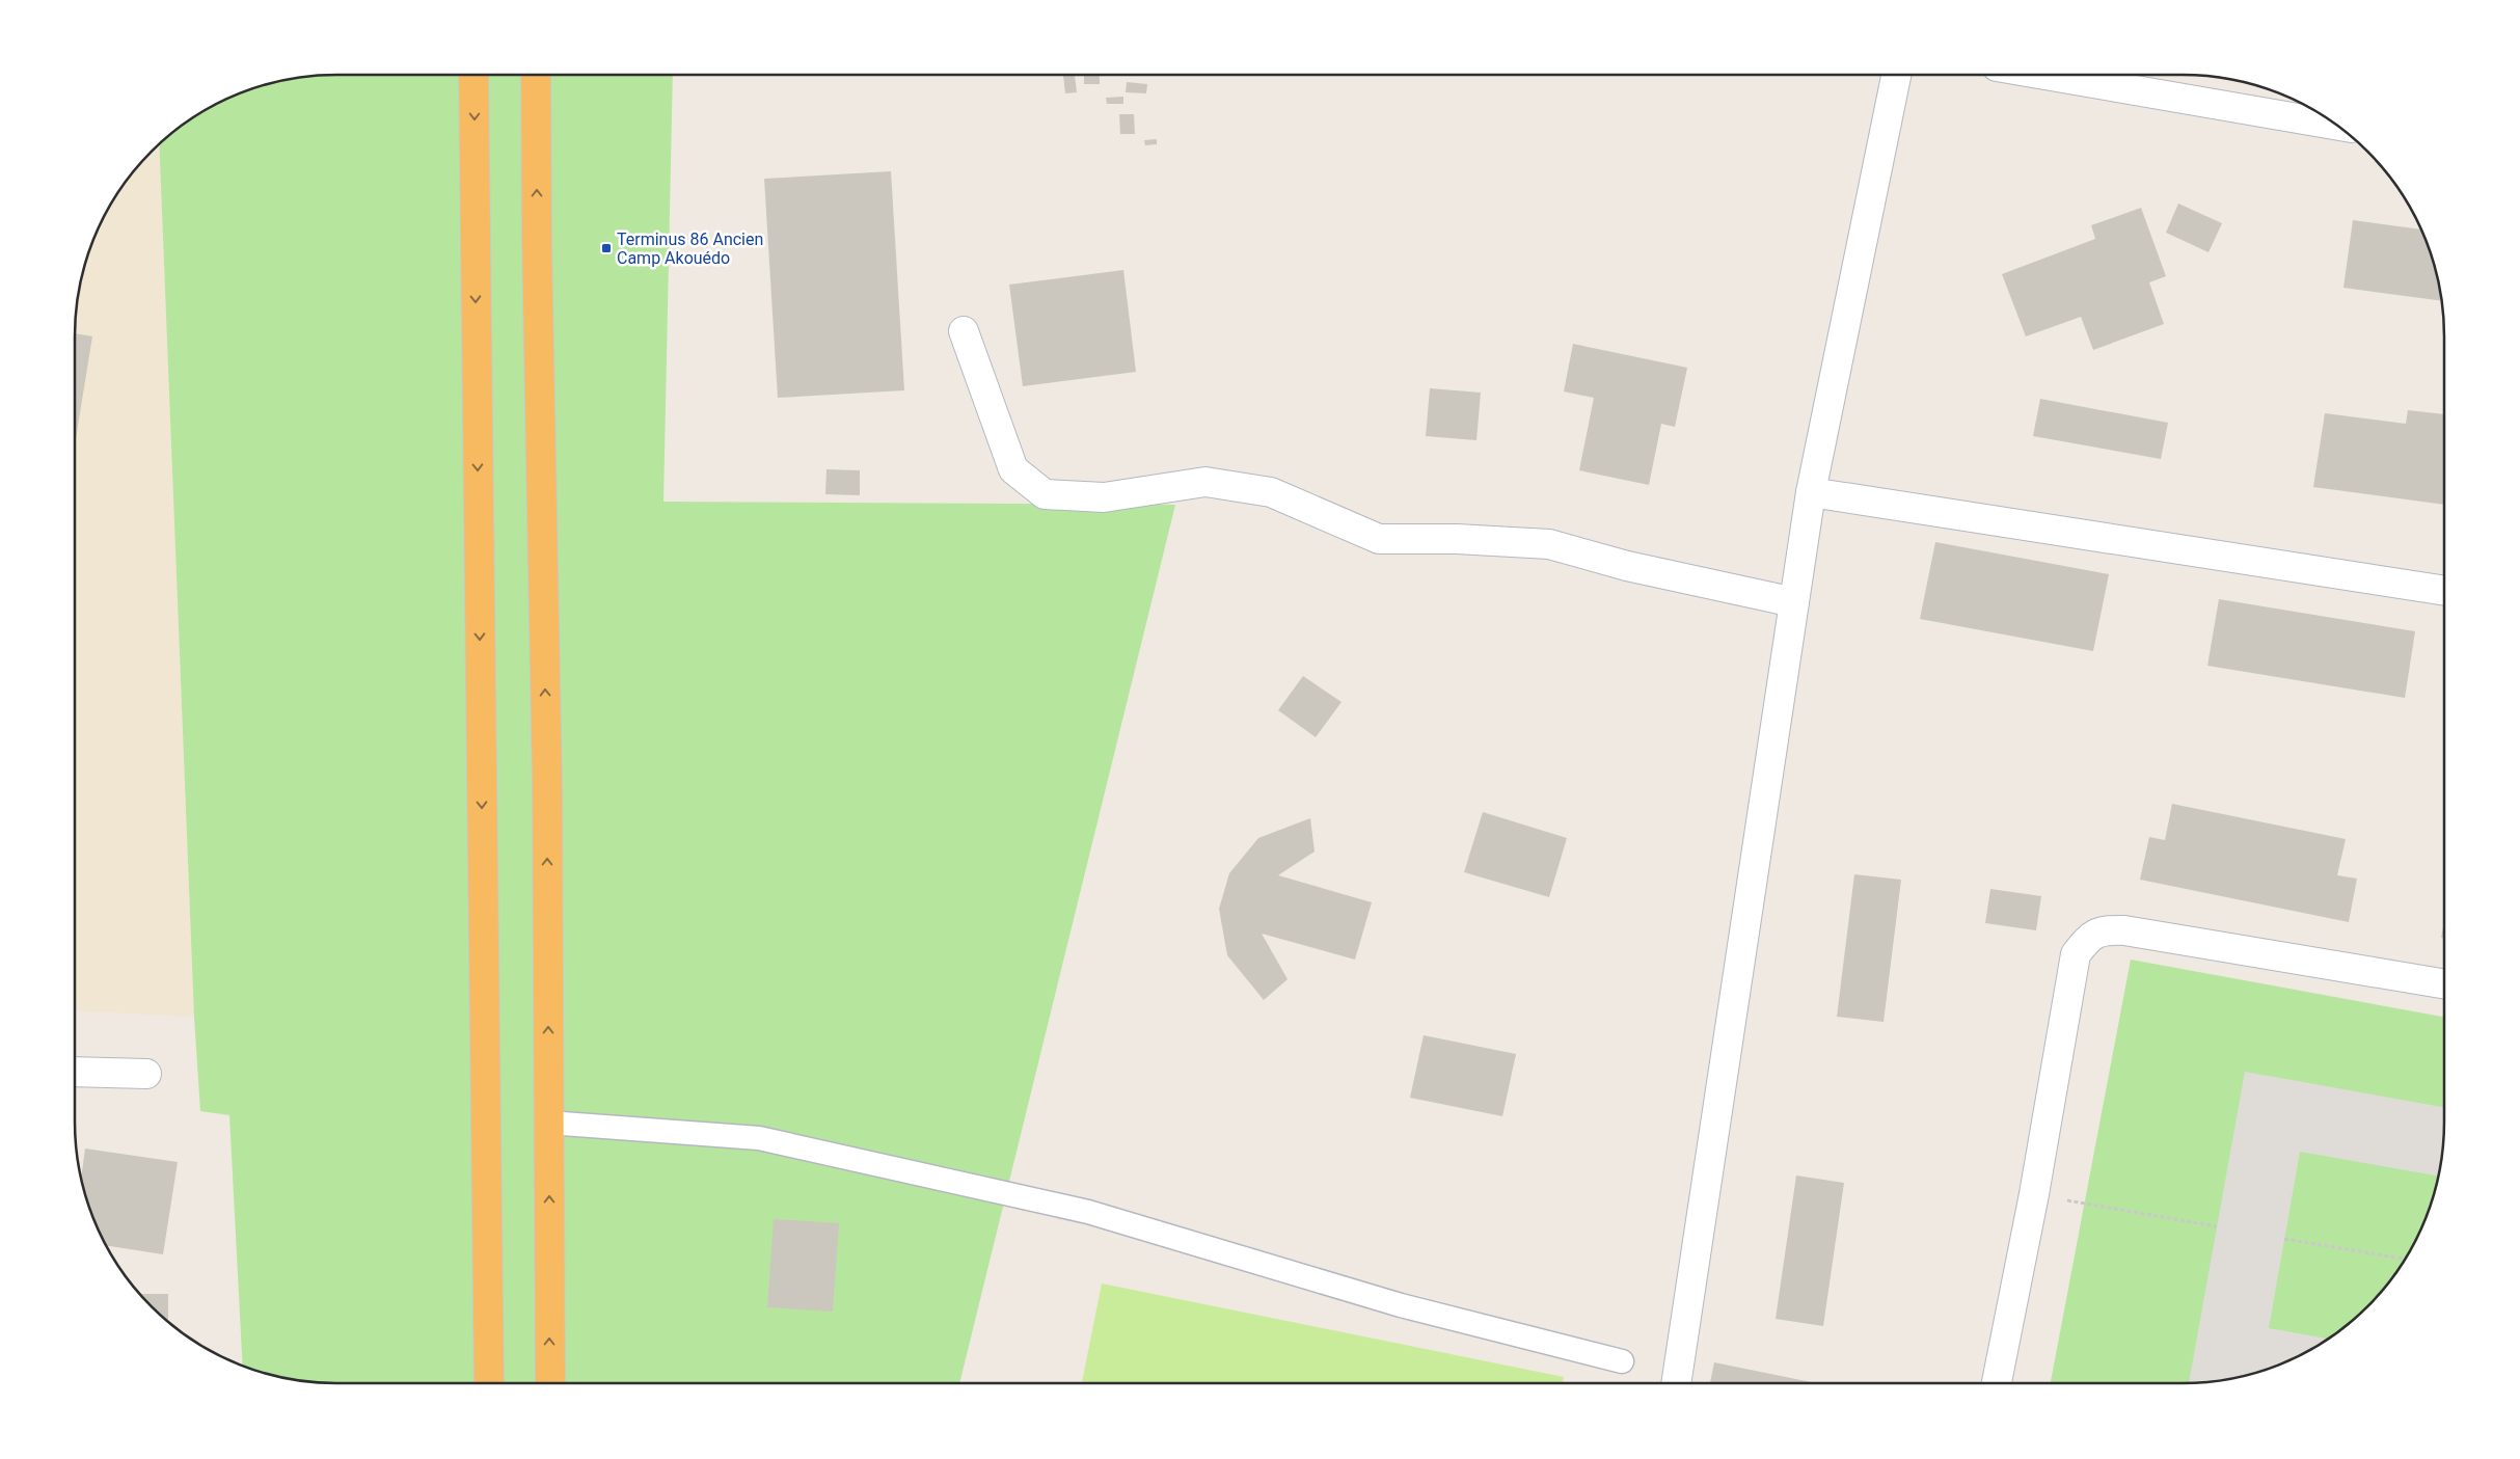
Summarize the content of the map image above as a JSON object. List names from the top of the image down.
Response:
{
  "places": {
    "transit": ["Terminus 86 Ancien Camp Akouédo"]
  }
}
